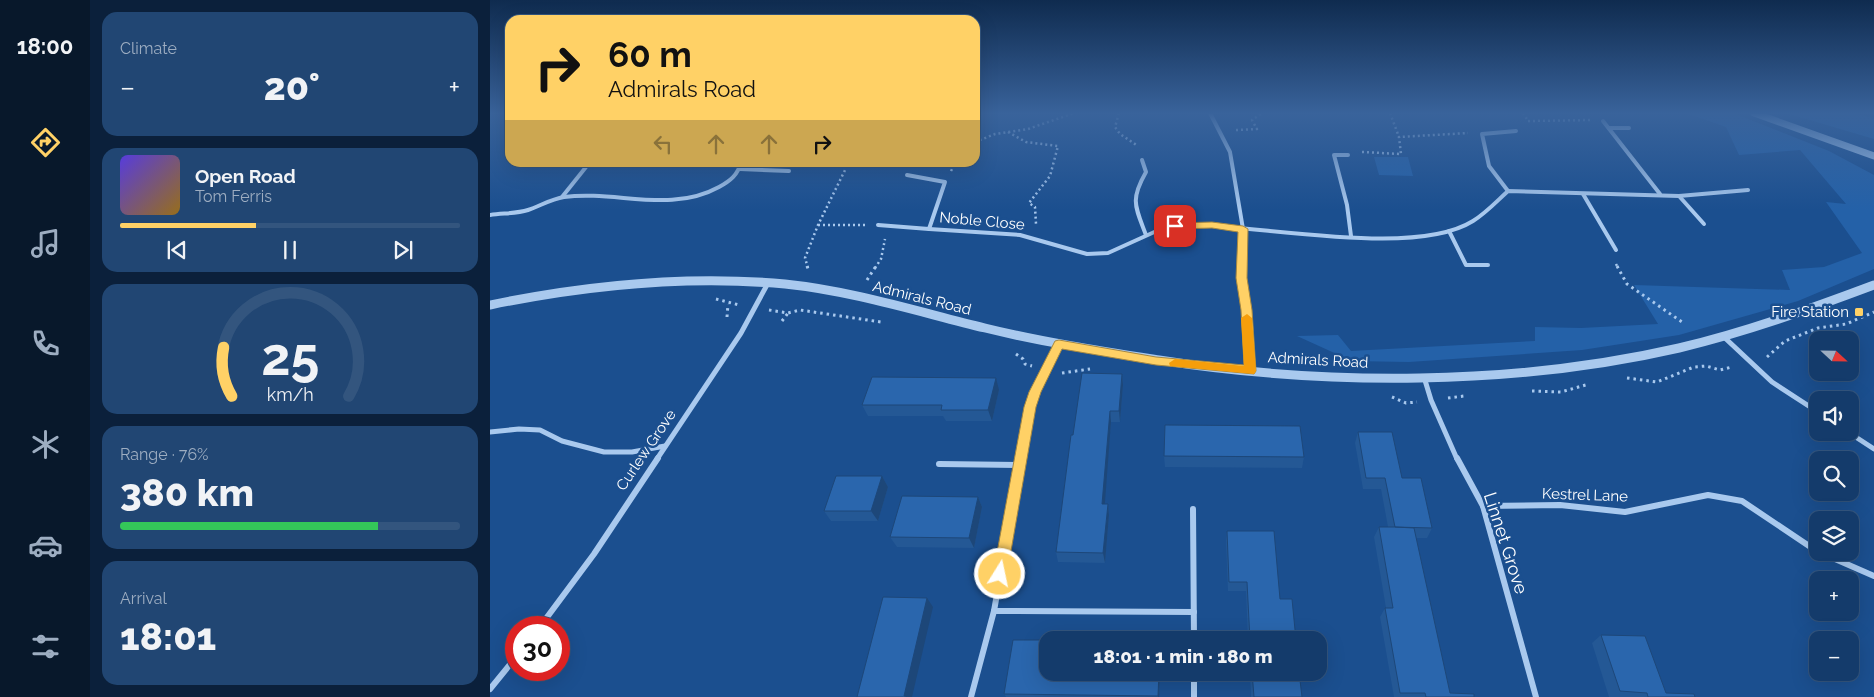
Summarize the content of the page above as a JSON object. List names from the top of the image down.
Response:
{
  "streets": {
    "street": [
      "Noble Close",
      "Admirals Road",
      "Curlew Grove",
      "Kestrel Lane",
      "Linnet Grove"
    ]
  },
  "crossings": [
    ["Admirals Road", "Curlew Grove"],
    ["Admirals Road", "Linnet Grove"],
    ["Kestrel Lane", "Linnet Grove"]
  ],
  "places": {
    "transit": ["Fire Station"]
  },
  "north": "right",
  "page": {
    "tabs": "18:00",
    "tile": [
      "Climate",
      ["Range · 76%", "380 km"],
      ["Arrival", "18:01"]
    ],
    "turn": ["60 m", "Admirals Road"],
    "heat": ["−", "20°", "+"],
    "song": ["Open Road", "Tom Ferris"],
    "map_buttons": ["+", "−"],
    "limit": "30",
    "trip": "18:01 · 1 min · 180 m",
    "gauge": ["25", "km/h"]
  }
}
